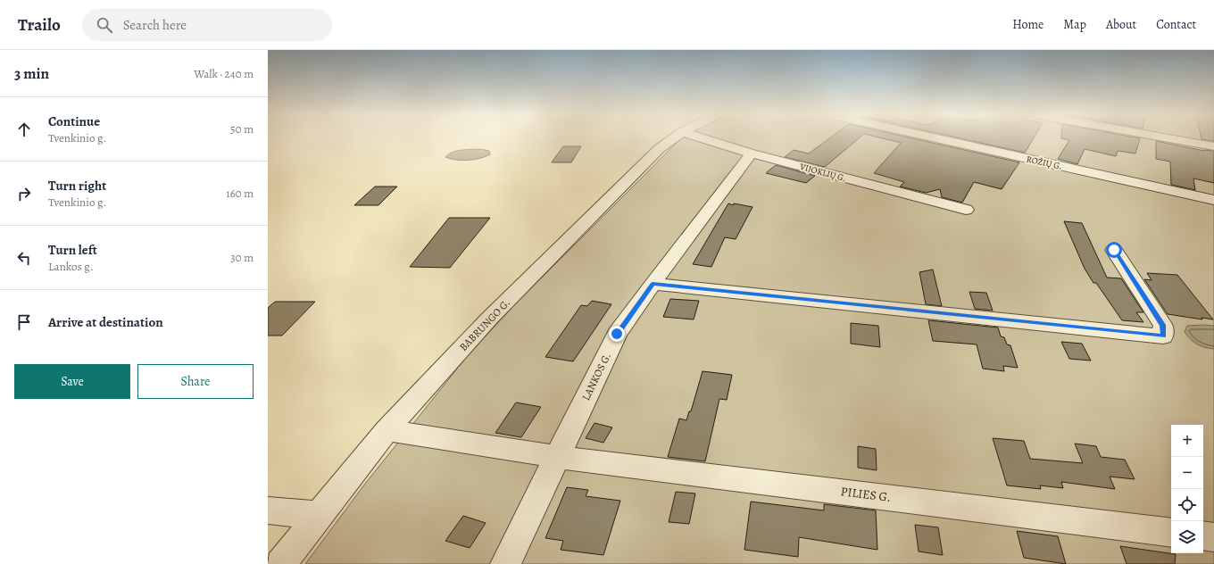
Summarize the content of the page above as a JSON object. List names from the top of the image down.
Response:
{
  "streets": {
    "street": [
      "ROŽIŲ G.",
      "VIJOKLIŲ G.",
      "BABRUNGO G.",
      "LANKOS G.",
      "PILIES G."
    ]
  },
  "crossings": [
    ["VIJOKLIŲ G.", "LANKOS G."],
    ["BABRUNGO G.", "PILIES G."],
    ["LANKOS G.", "PILIES G."]
  ],
  "page": {
    "header": "Trailo",
    "search": "Search here",
    "nav": [
      "Home",
      "Map",
      "About",
      "Contact"
    ],
    "heading": ["3 min", "Walk · 240 m"],
    "list": [
      ["Continue", "Tvenkinio g.", "50 m"],
      ["Turn right", "Tvenkinio g.", "160 m"],
      ["Turn left", "Lankos g.", "30 m"],
      "Arrive at destination"
    ],
    "buttons": ["Save", "Share"],
    "map_buttons": ["+", "−"]
  }
}
